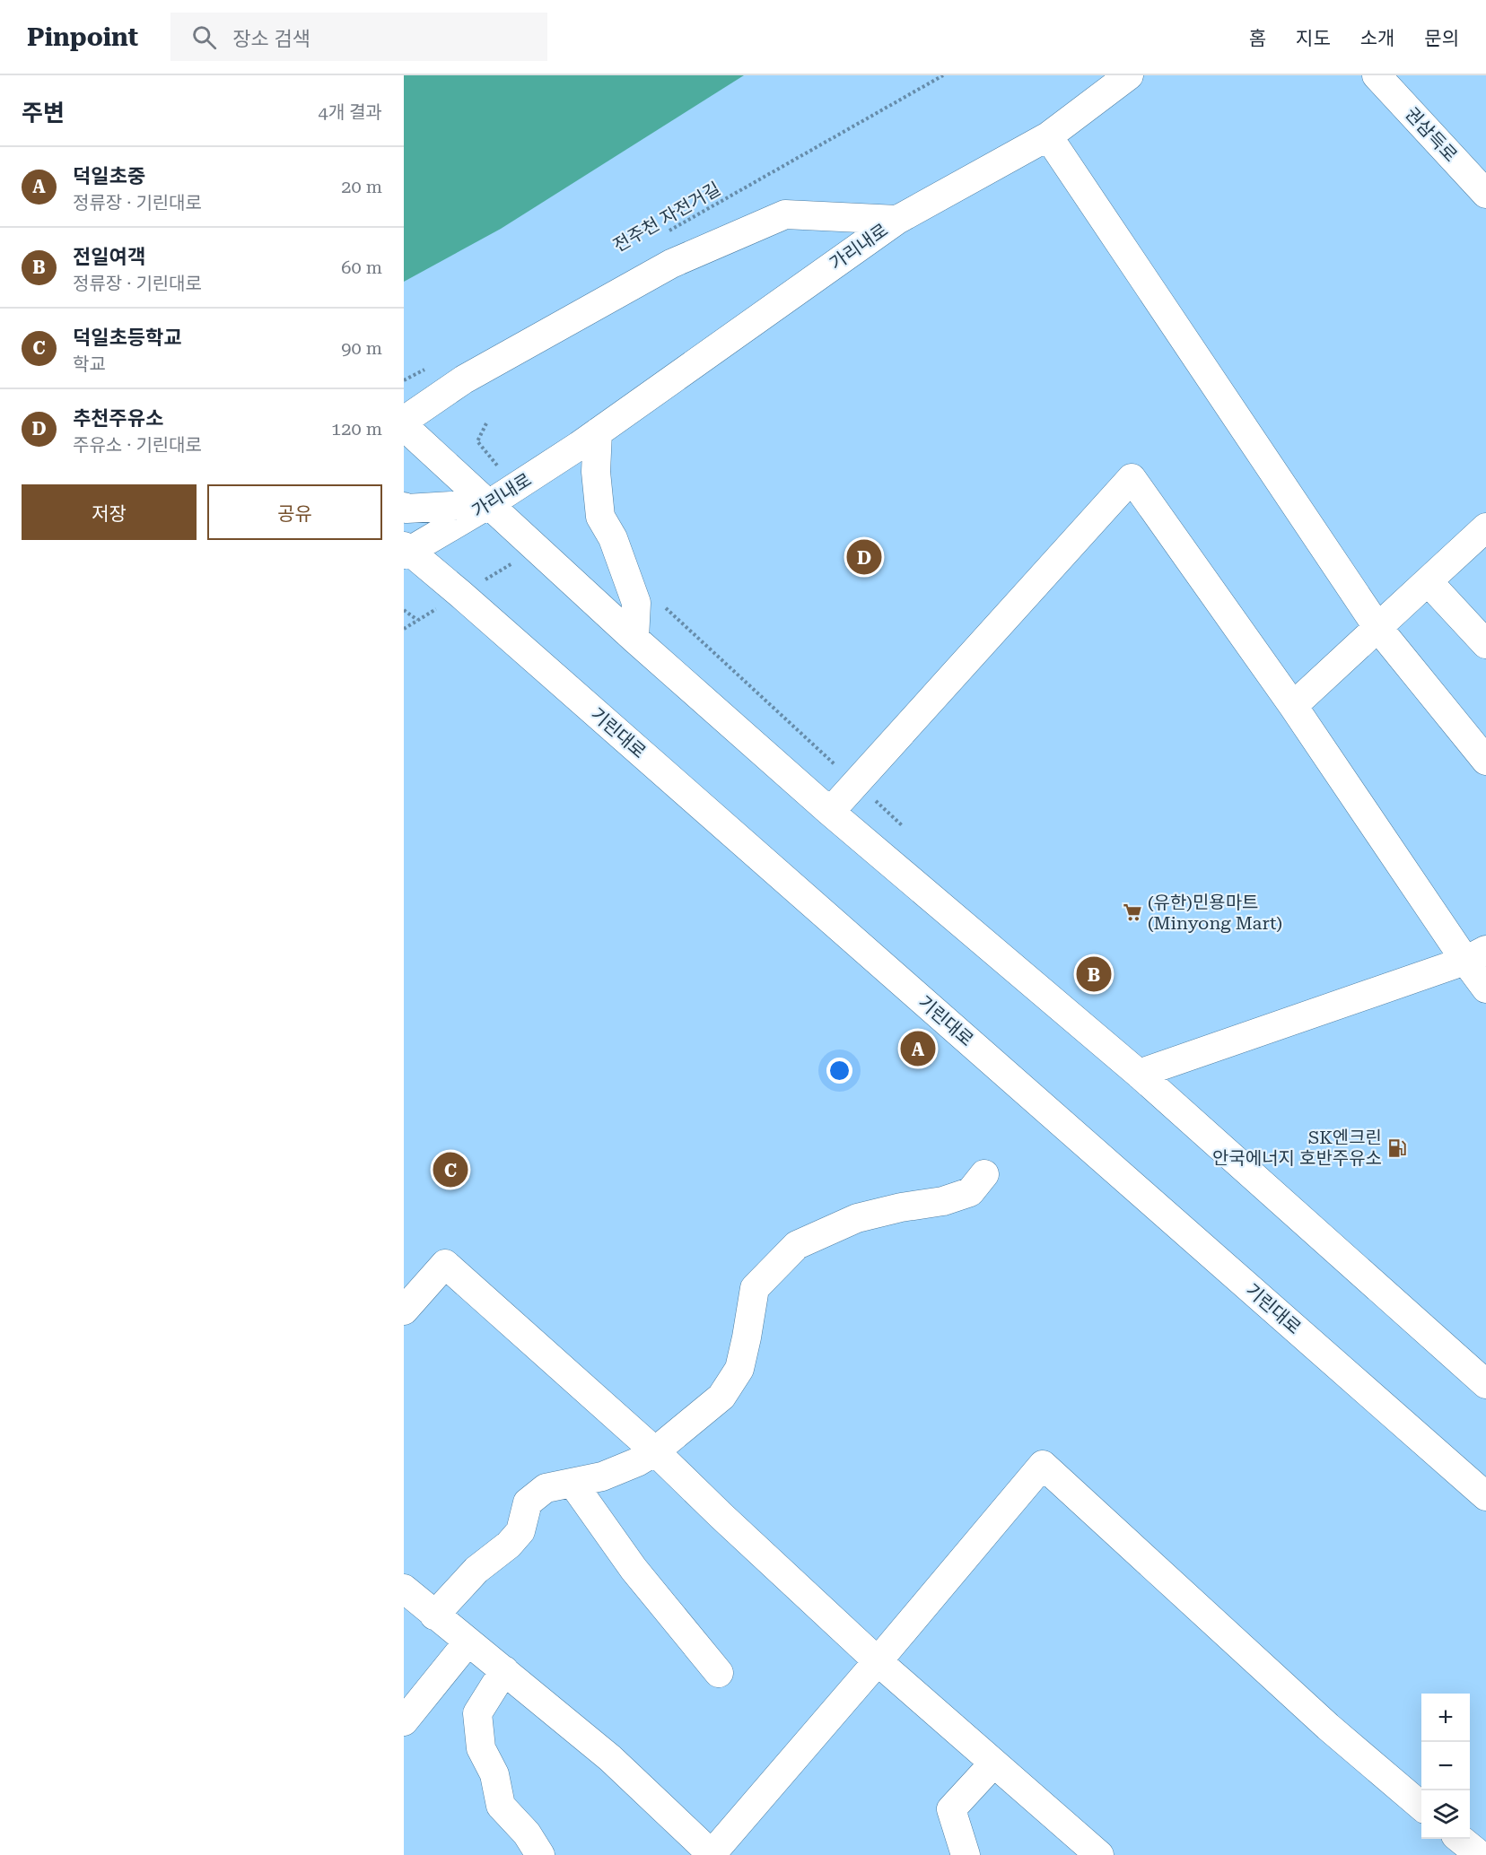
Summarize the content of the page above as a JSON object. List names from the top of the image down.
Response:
{
  "streets": {
    "street": ["권삼득로", "가리내로", "기린대로"],
    "path": ["전주천 자전거길"]
  },
  "crossings": [
    ["가리내로", "기린대로"]
  ],
  "places": {
    "supermarket": ["(유한)민용마트 (Minyong Mart)"],
    "fuel station": ["SK엔크린 안국에너지 호반주유소"]
  },
  "page": {
    "header": "Pinpoint",
    "search": "장소 검색",
    "nav": [
      "홈",
      "지도",
      "소개",
      "문의"
    ],
    "heading": ["주변", "4개 결과"],
    "list": [
      {
        "mark": "A",
        "name": "덕일초중",
        "note": "정류장 · 기린대로",
        "value": "20 m"
      },
      {
        "mark": "B",
        "name": "전일여객",
        "note": "정류장 · 기린대로",
        "value": "60 m"
      },
      {
        "mark": "C",
        "name": "덕일초등학교",
        "note": "학교",
        "value": "90 m"
      },
      {
        "mark": "D",
        "name": "추천주유소",
        "note": "주유소 · 기린대로",
        "value": "120 m"
      }
    ],
    "buttons": ["저장", "공유"],
    "pins": [
      "D",
      "B",
      "A",
      "C"
    ],
    "map_buttons": ["+", "−"]
  }
}
